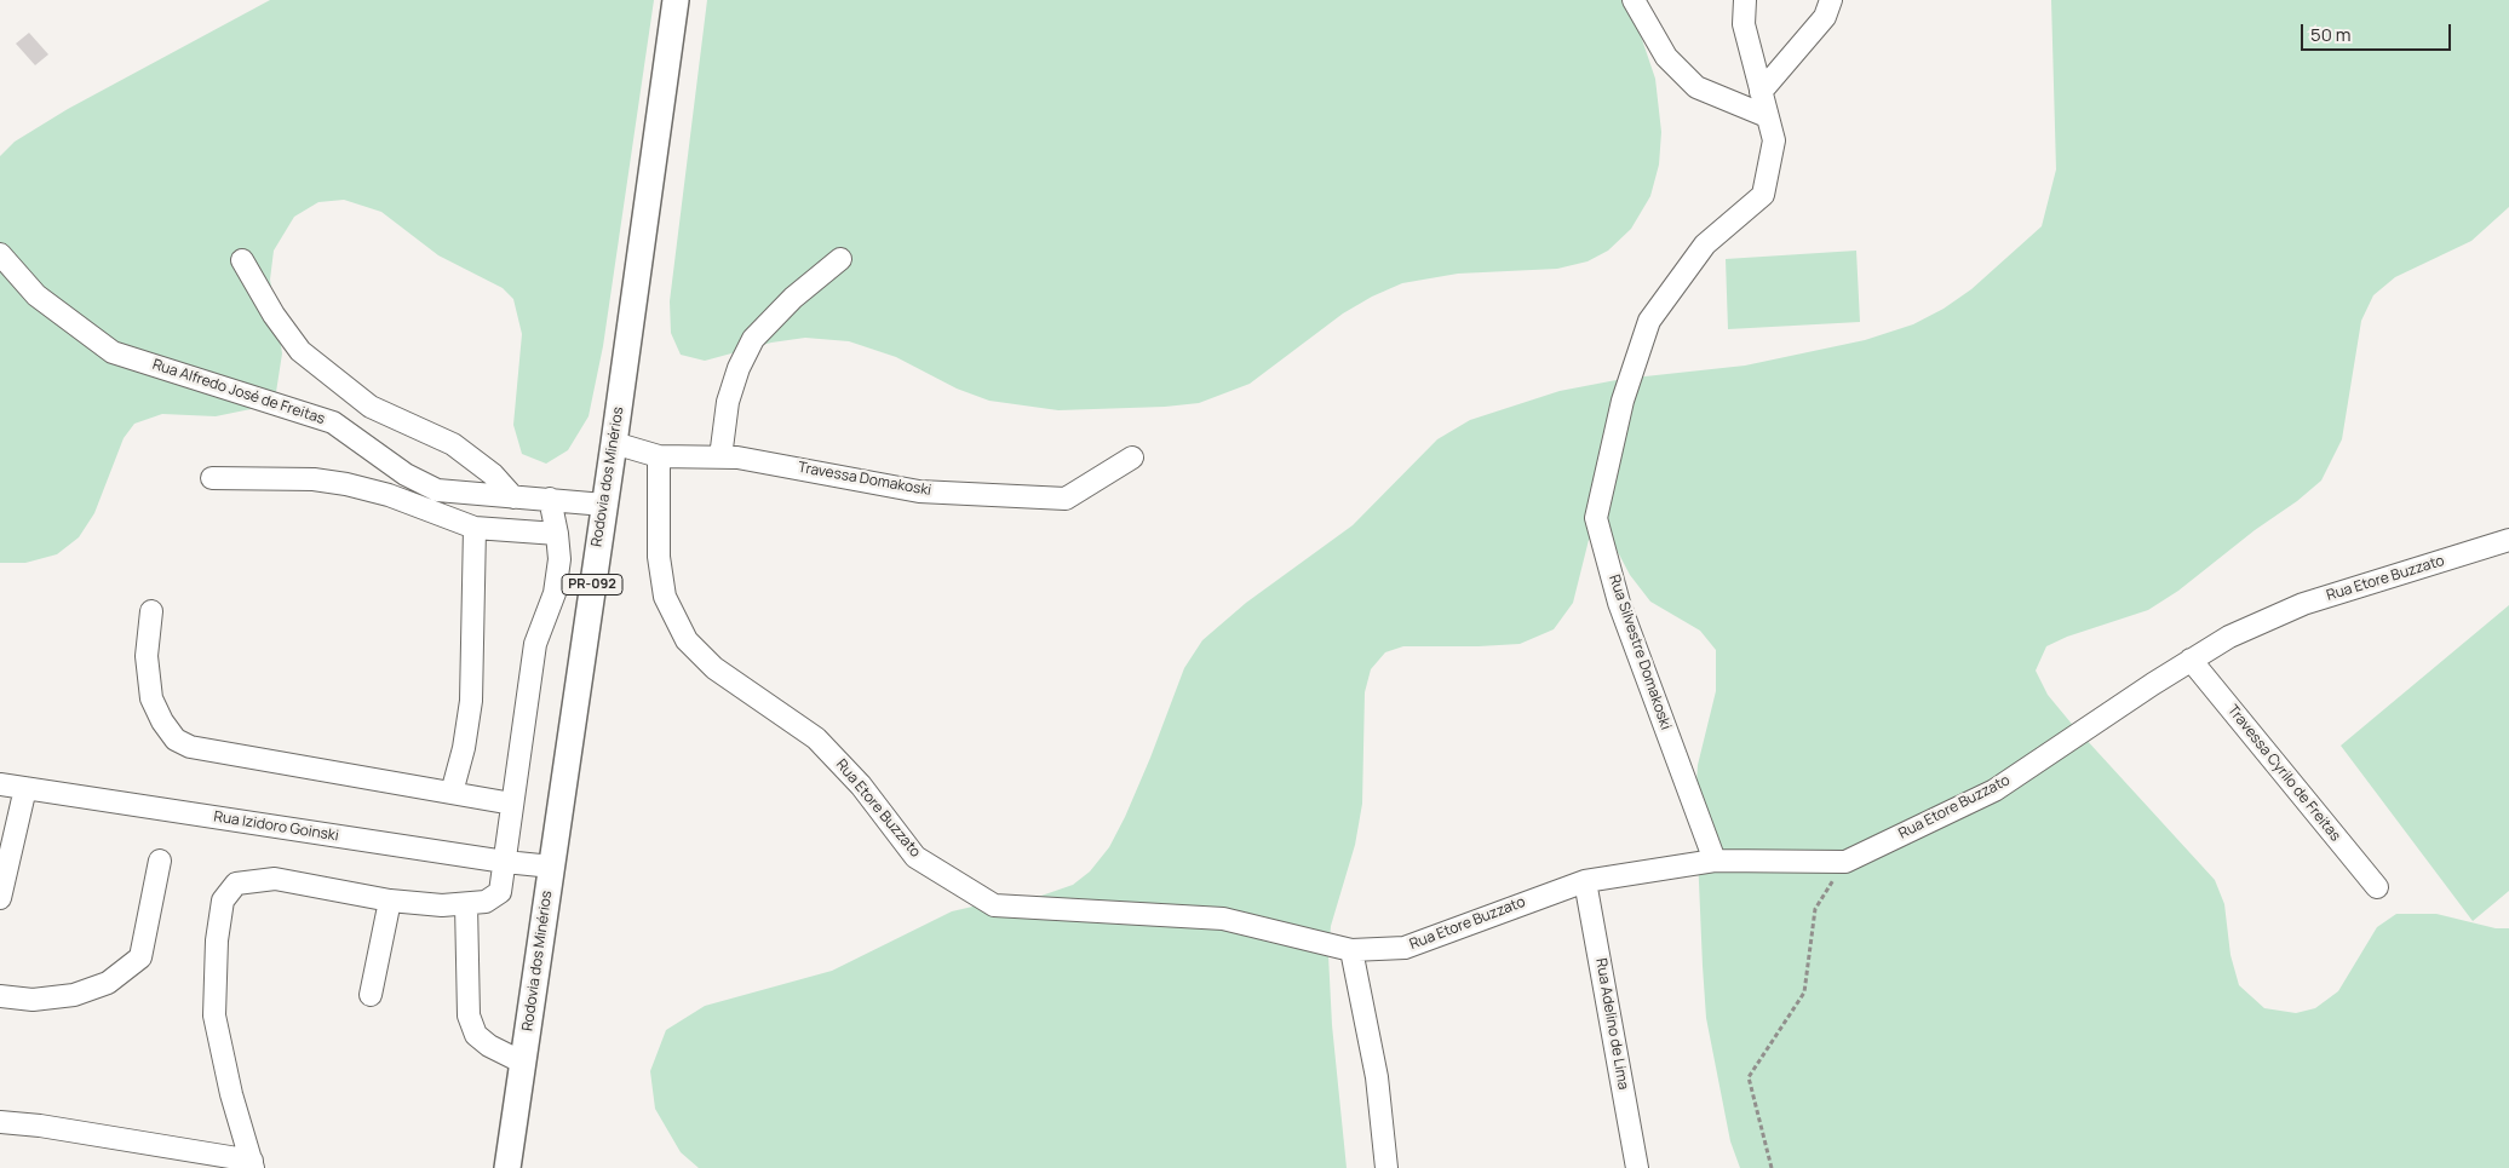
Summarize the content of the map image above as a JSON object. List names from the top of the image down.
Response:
{
  "streets": {
    "main road": ["Rodovia dos Minérios", "PR-092"],
    "street": [
      "Rua Alfredo José de Freitas",
      "Travessa Domakoski",
      "Rua Etore Buzzato",
      "Rua Silvestre Domakoski",
      "Travessa Cyrilo de Freitas",
      "Rua Izidoro Goinski",
      "Rua Adelino de Lima"
    ]
  },
  "crossings": [
    ["Rua Alfredo José de Freitas", "Rodovia dos Minérios"],
    ["Rodovia dos Minérios", "Rua Izidoro Goinski"],
    ["Travessa Domakoski", "Rua Etore Buzzato"],
    ["Rua Etore Buzzato", "Rua Silvestre Domakoski"],
    ["Rua Etore Buzzato", "Travessa Cyrilo de Freitas"],
    ["Rua Etore Buzzato", "Rua Adelino de Lima"]
  ],
  "scale_bar": "50 m"
}
